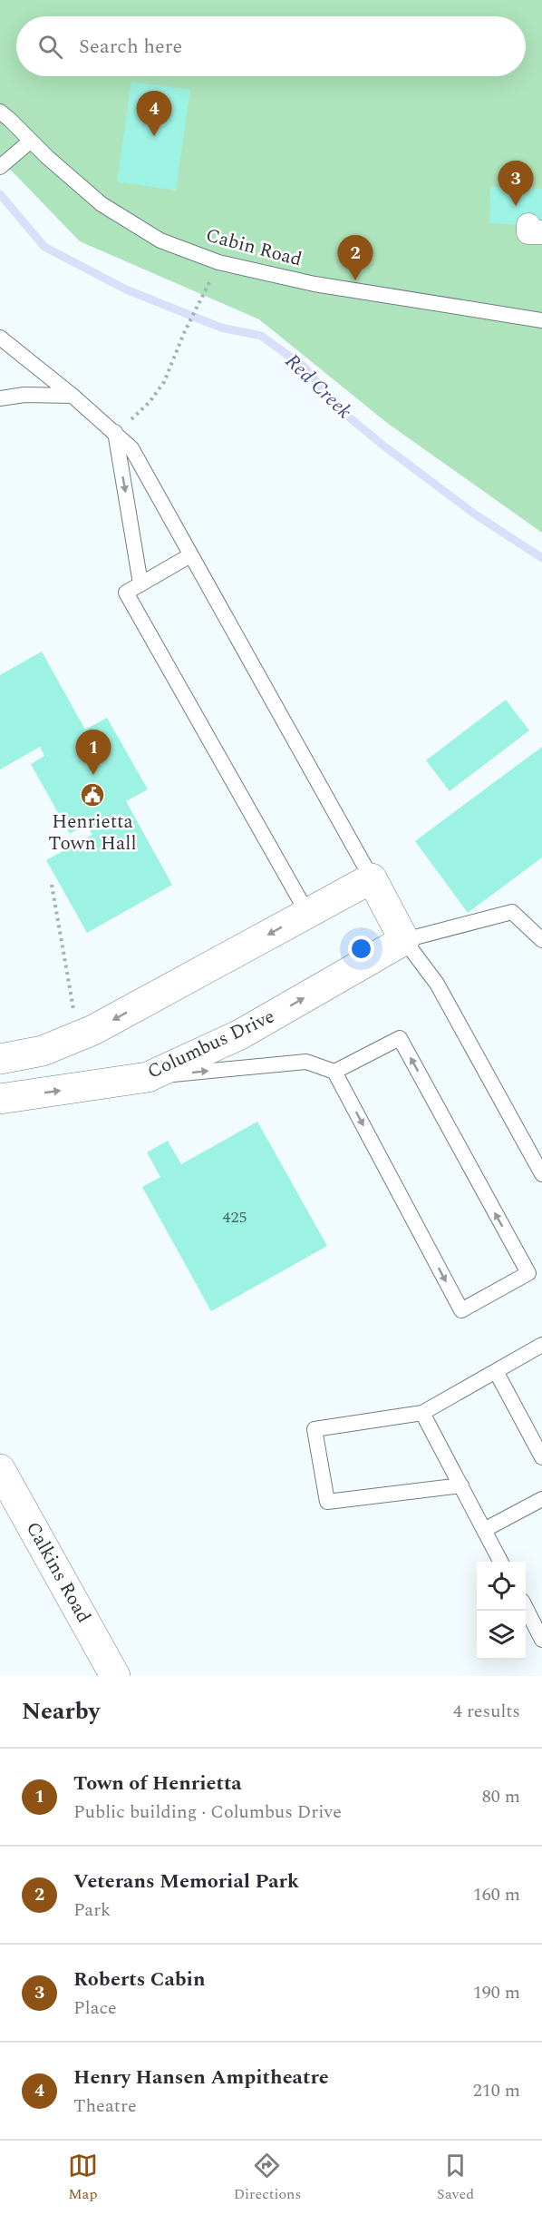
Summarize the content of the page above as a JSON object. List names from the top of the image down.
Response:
{
  "streets": {
    "street": ["Columbus Drive", "Calkins Road"],
    "lane": ["Cabin Road"]
  },
  "water": ["Red Creek"],
  "places": {
    "public building": ["Henrietta Town Hall"]
  },
  "house_numbers": ["425"],
  "page": {
    "search": "Search here",
    "pins": [
      "4",
      "3",
      "2",
      "1"
    ],
    "heading": ["Nearby", "4 results"],
    "list": [
      {
        "mark": "1",
        "name": "Town of Henrietta",
        "note": "Public building · Columbus Drive",
        "value": "80 m"
      },
      {
        "mark": "2",
        "name": "Veterans Memorial Park",
        "note": "Park",
        "value": "160 m"
      },
      {
        "mark": "3",
        "name": "Roberts Cabin",
        "note": "Place",
        "value": "190 m"
      },
      {
        "mark": "4",
        "name": "Henry Hansen Ampitheatre",
        "note": "Theatre",
        "value": "210 m"
      }
    ],
    "nav": ["Map", "Directions", "Saved"]
  }
}
